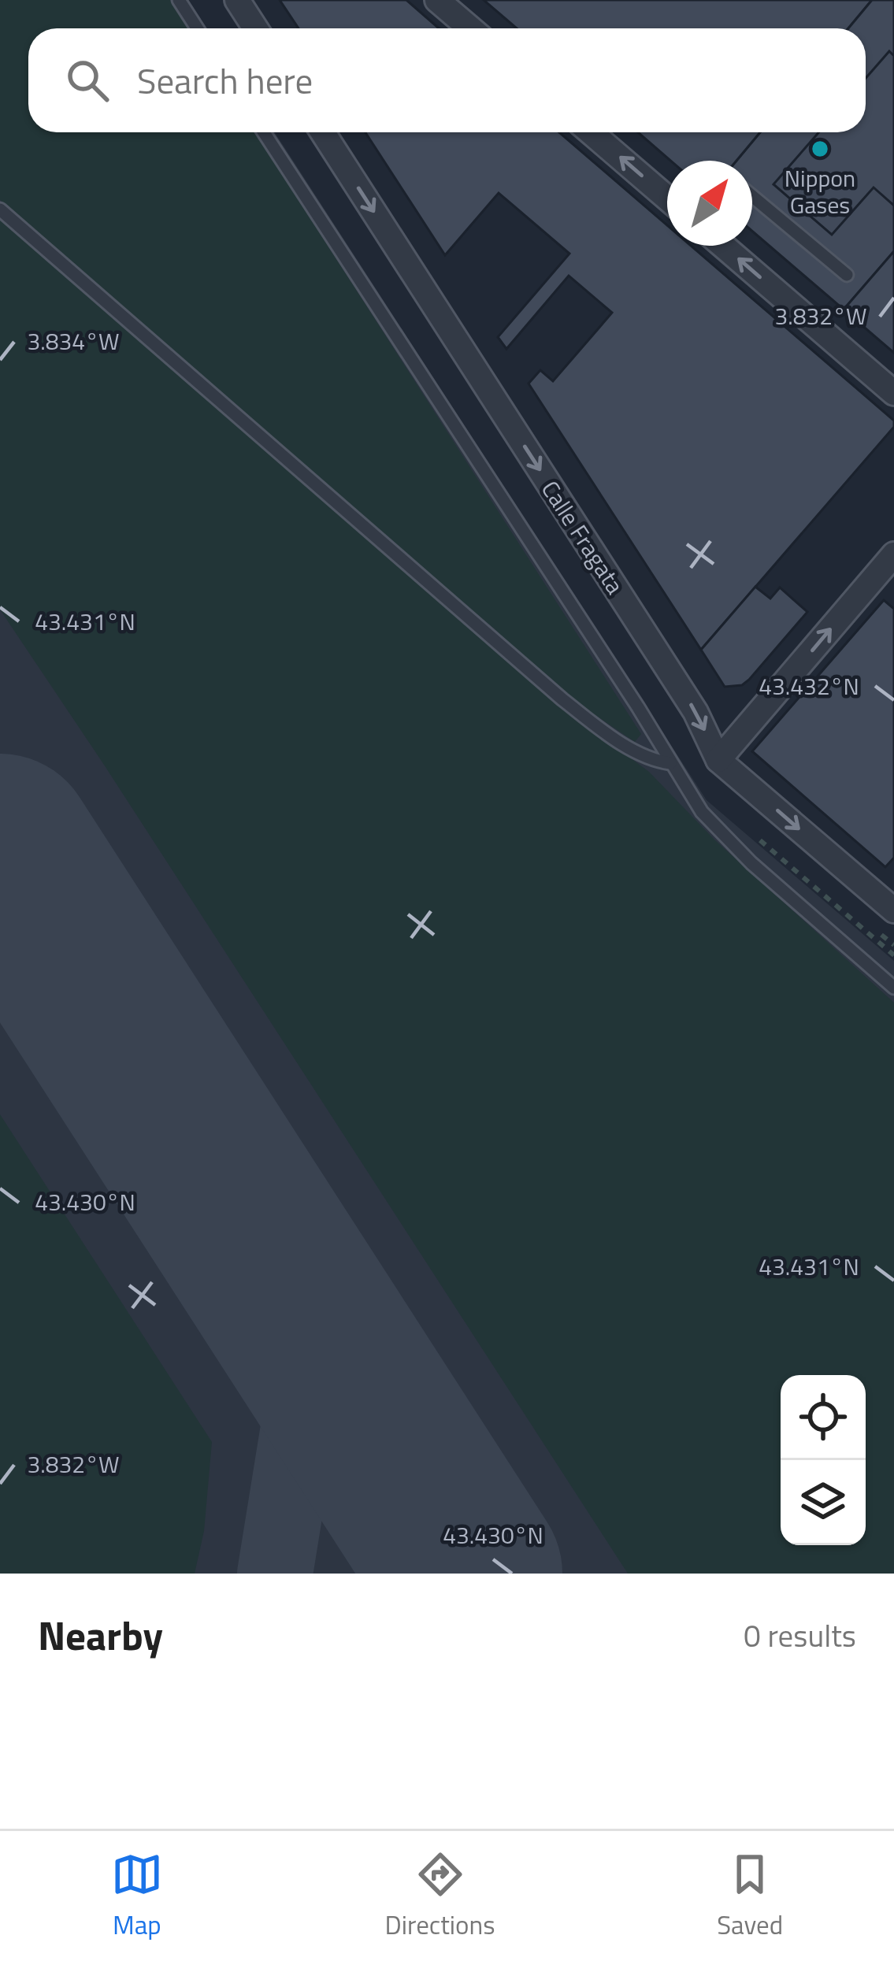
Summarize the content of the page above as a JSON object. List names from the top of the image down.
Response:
{
  "streets": {
    "street": ["Calle Fragata"]
  },
  "one_way": ["Calle Fragata"],
  "places": ["Nippon Gases"],
  "north": "top right",
  "page": {
    "search": "Search here",
    "heading": ["Nearby", "0 results"],
    "nav": ["Map", "Directions", "Saved"]
  },
  "coordinates": [
    "3.832°W",
    "3.834°W",
    "43.431°N",
    "43.432°N",
    "43.430°N"
  ]
}
